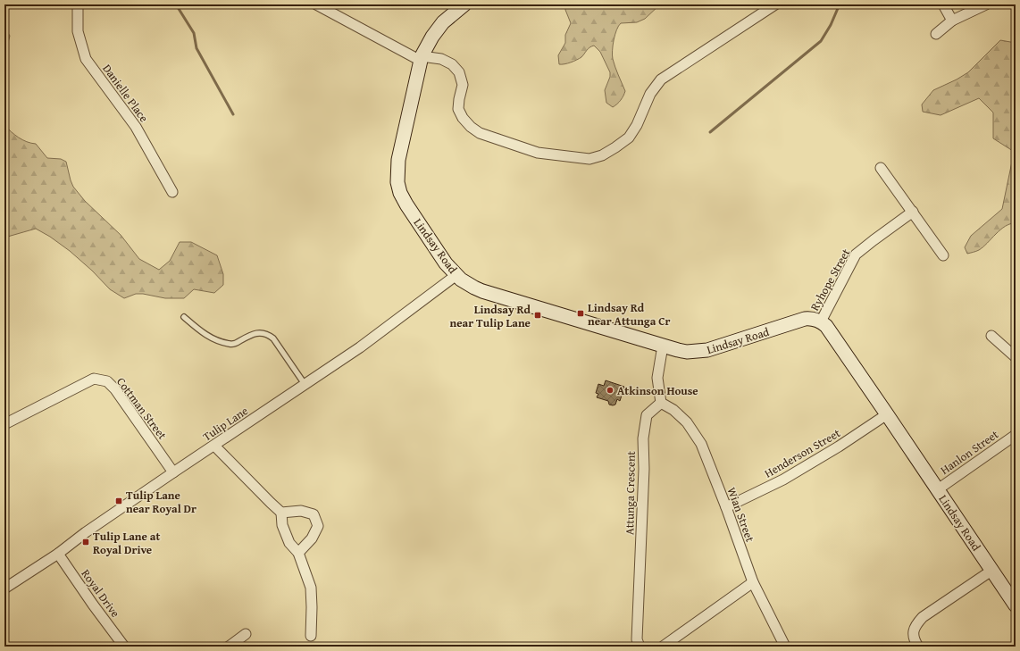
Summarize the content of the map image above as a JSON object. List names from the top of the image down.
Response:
{
  "streets": {
    "street": [
      "Danielle Place",
      "Lindsay Road",
      "Ryhope Street",
      "Cottman Street",
      "Tulip Lane",
      "Hanlon Street",
      "Henderson Street",
      "Attunga Crescent",
      "Wian Street",
      "Royal Drive"
    ]
  },
  "crossings": [
    ["Lindsay Road", "Ryhope Street"],
    ["Lindsay Road", "Tulip Lane"],
    ["Lindsay Road", "Hanlon Street"],
    ["Lindsay Road", "Henderson Street"],
    ["Cottman Street", "Tulip Lane"],
    ["Tulip Lane", "Royal Drive"],
    ["Henderson Street", "Wian Street"],
    ["Attunga Crescent", "Wian Street"]
  ],
  "places": {
    "transit": [
      "Lindsay Rd near Attunga Cr",
      "Lindsay Rd near Tulip Lane",
      "Tulip Lane near Royal Dr",
      "Tulip Lane at Royal Drive"
    ],
    "other": ["Atkinson House"]
  }
}
